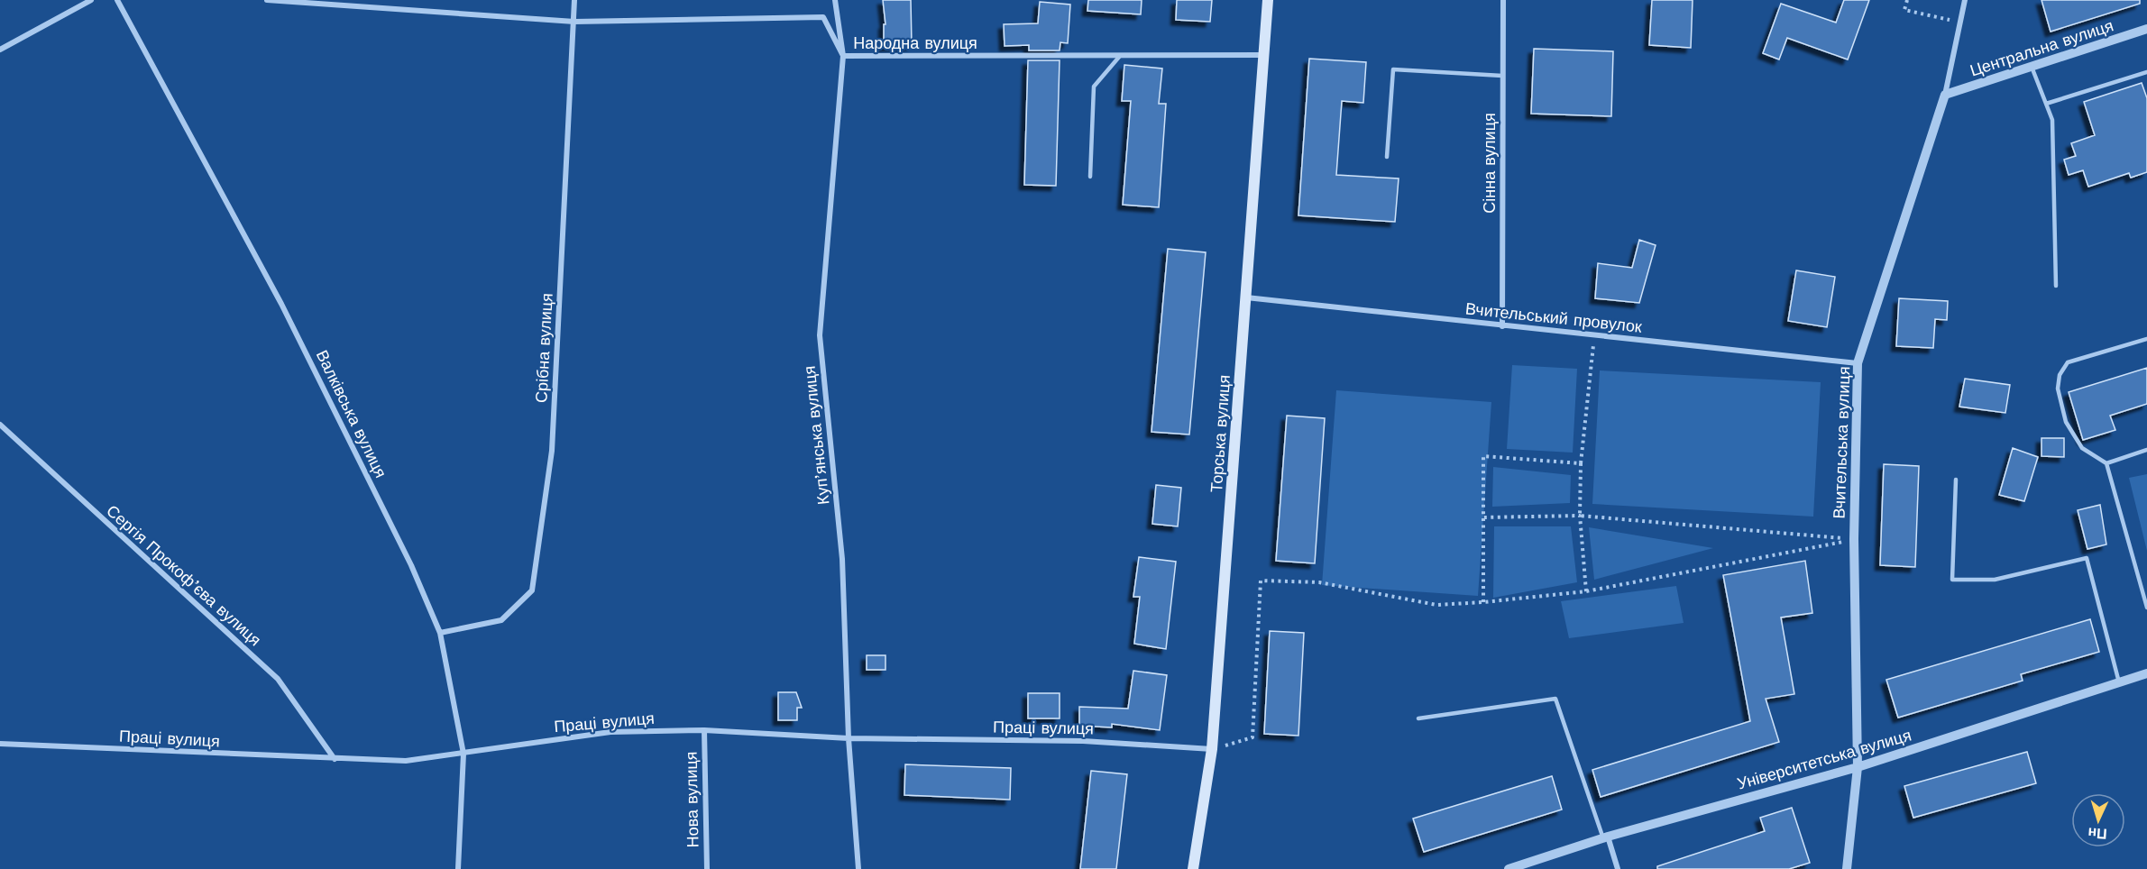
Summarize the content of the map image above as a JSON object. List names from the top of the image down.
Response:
{
  "streets": {
    "main road": ["Торська вулиця"],
    "street": [
      "Народна вулиця",
      "Центральна вулиця",
      "Сінна вулиця",
      "Вчительський провулок",
      "Срібна вулиця",
      "Валківська вулиця",
      "Куп’янська вулиця",
      "Вчительська вулиця",
      "Сергія Прокоф’єва вулиця",
      "Праці вулиця",
      "Університетська вулиця",
      "Нова вулиця"
    ]
  },
  "crossings": [
    ["Народна вулиця", "Срібна вулиця"],
    ["Народна вулиця", "Торська вулиця"],
    ["Народна вулиця", "Куп’янська вулиця"],
    ["Центральна вулиця", "Вчительська вулиця"],
    ["Сінна вулиця", "Вчительський провулок"],
    ["Вчительський провулок", "Торська вулиця"],
    ["Вчительський провулок", "Вчительська вулиця"],
    ["Срібна вулиця", "Валківська вулиця"],
    ["Валківська вулиця", "Праці вулиця"],
    ["Торська вулиця", "Праці вулиця"],
    ["Куп’янська вулиця", "Праці вулиця"],
    ["Вчительська вулиця", "Університетська вулиця"],
    ["Сергія Прокоф’єва вулиця", "Праці вулиця"],
    ["Праці вулиця", "Нова вулиця"]
  ],
  "north": "bottom"
}
